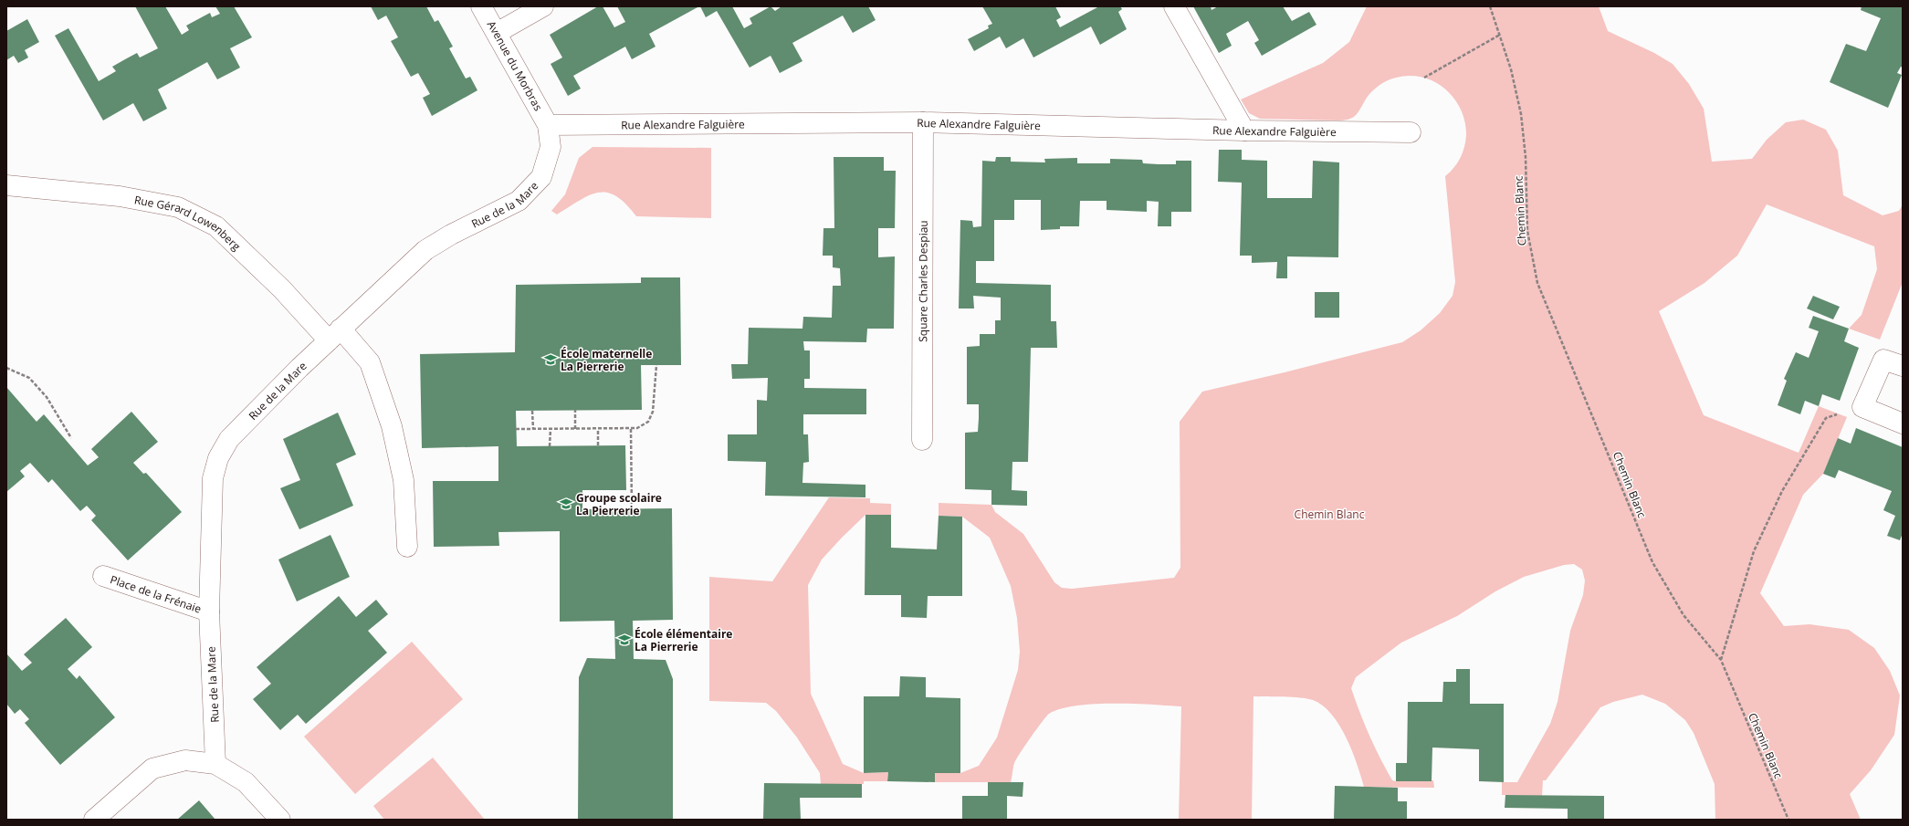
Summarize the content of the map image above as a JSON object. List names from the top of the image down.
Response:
{
  "streets": {
    "street": [
      "Avenue du Morbras",
      "Rue Alexandre Falguière",
      "Rue de la Mare",
      "Rue Gérard Lowenberg",
      "Square Charles Despiau",
      "Place de la Frénaie"
    ],
    "path": ["Chemin Blanc"]
  },
  "crossings": [
    ["Avenue du Morbras", "Rue Alexandre Falguière"],
    ["Avenue du Morbras", "Rue de la Mare"],
    ["Rue Alexandre Falguière", "Rue de la Mare"],
    ["Rue Alexandre Falguière", "Square Charles Despiau"],
    ["Rue de la Mare", "Rue Gérard Lowenberg"],
    ["Rue de la Mare", "Place de la Frénaie"]
  ],
  "parks": ["Chemin Blanc"],
  "places": {
    "school or university": ["École maternelle La Pierrerie", "Groupe scolaire La Pierrerie", "École élémentaire La Pierrerie"]
  }
}
